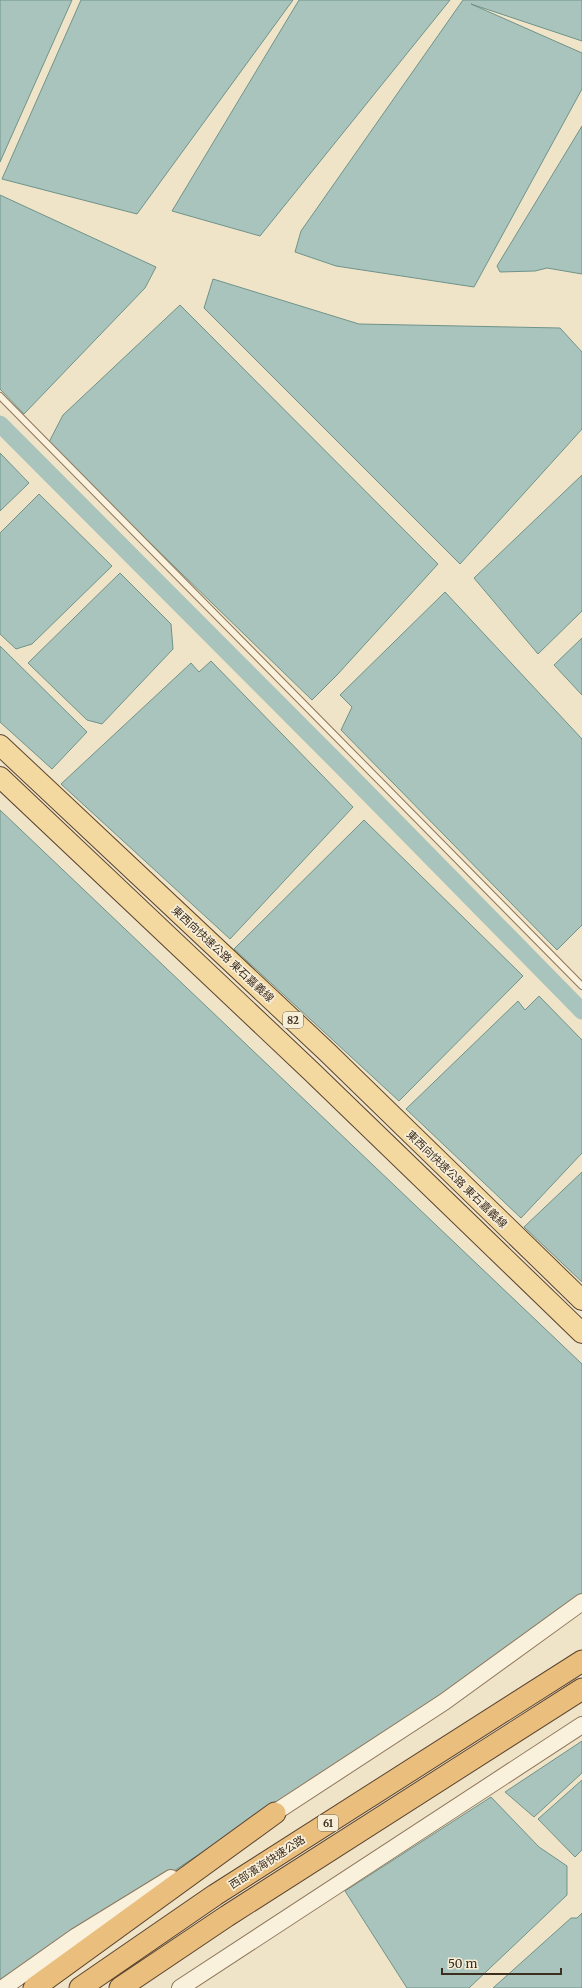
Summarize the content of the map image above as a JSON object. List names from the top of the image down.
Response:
{
  "streets": {
    "highway": ["61", "西部濱海快速公路"],
    "main road": ["東西向快速公路 東石嘉義線", "82"]
  },
  "scale_bar": "50 m"
}
